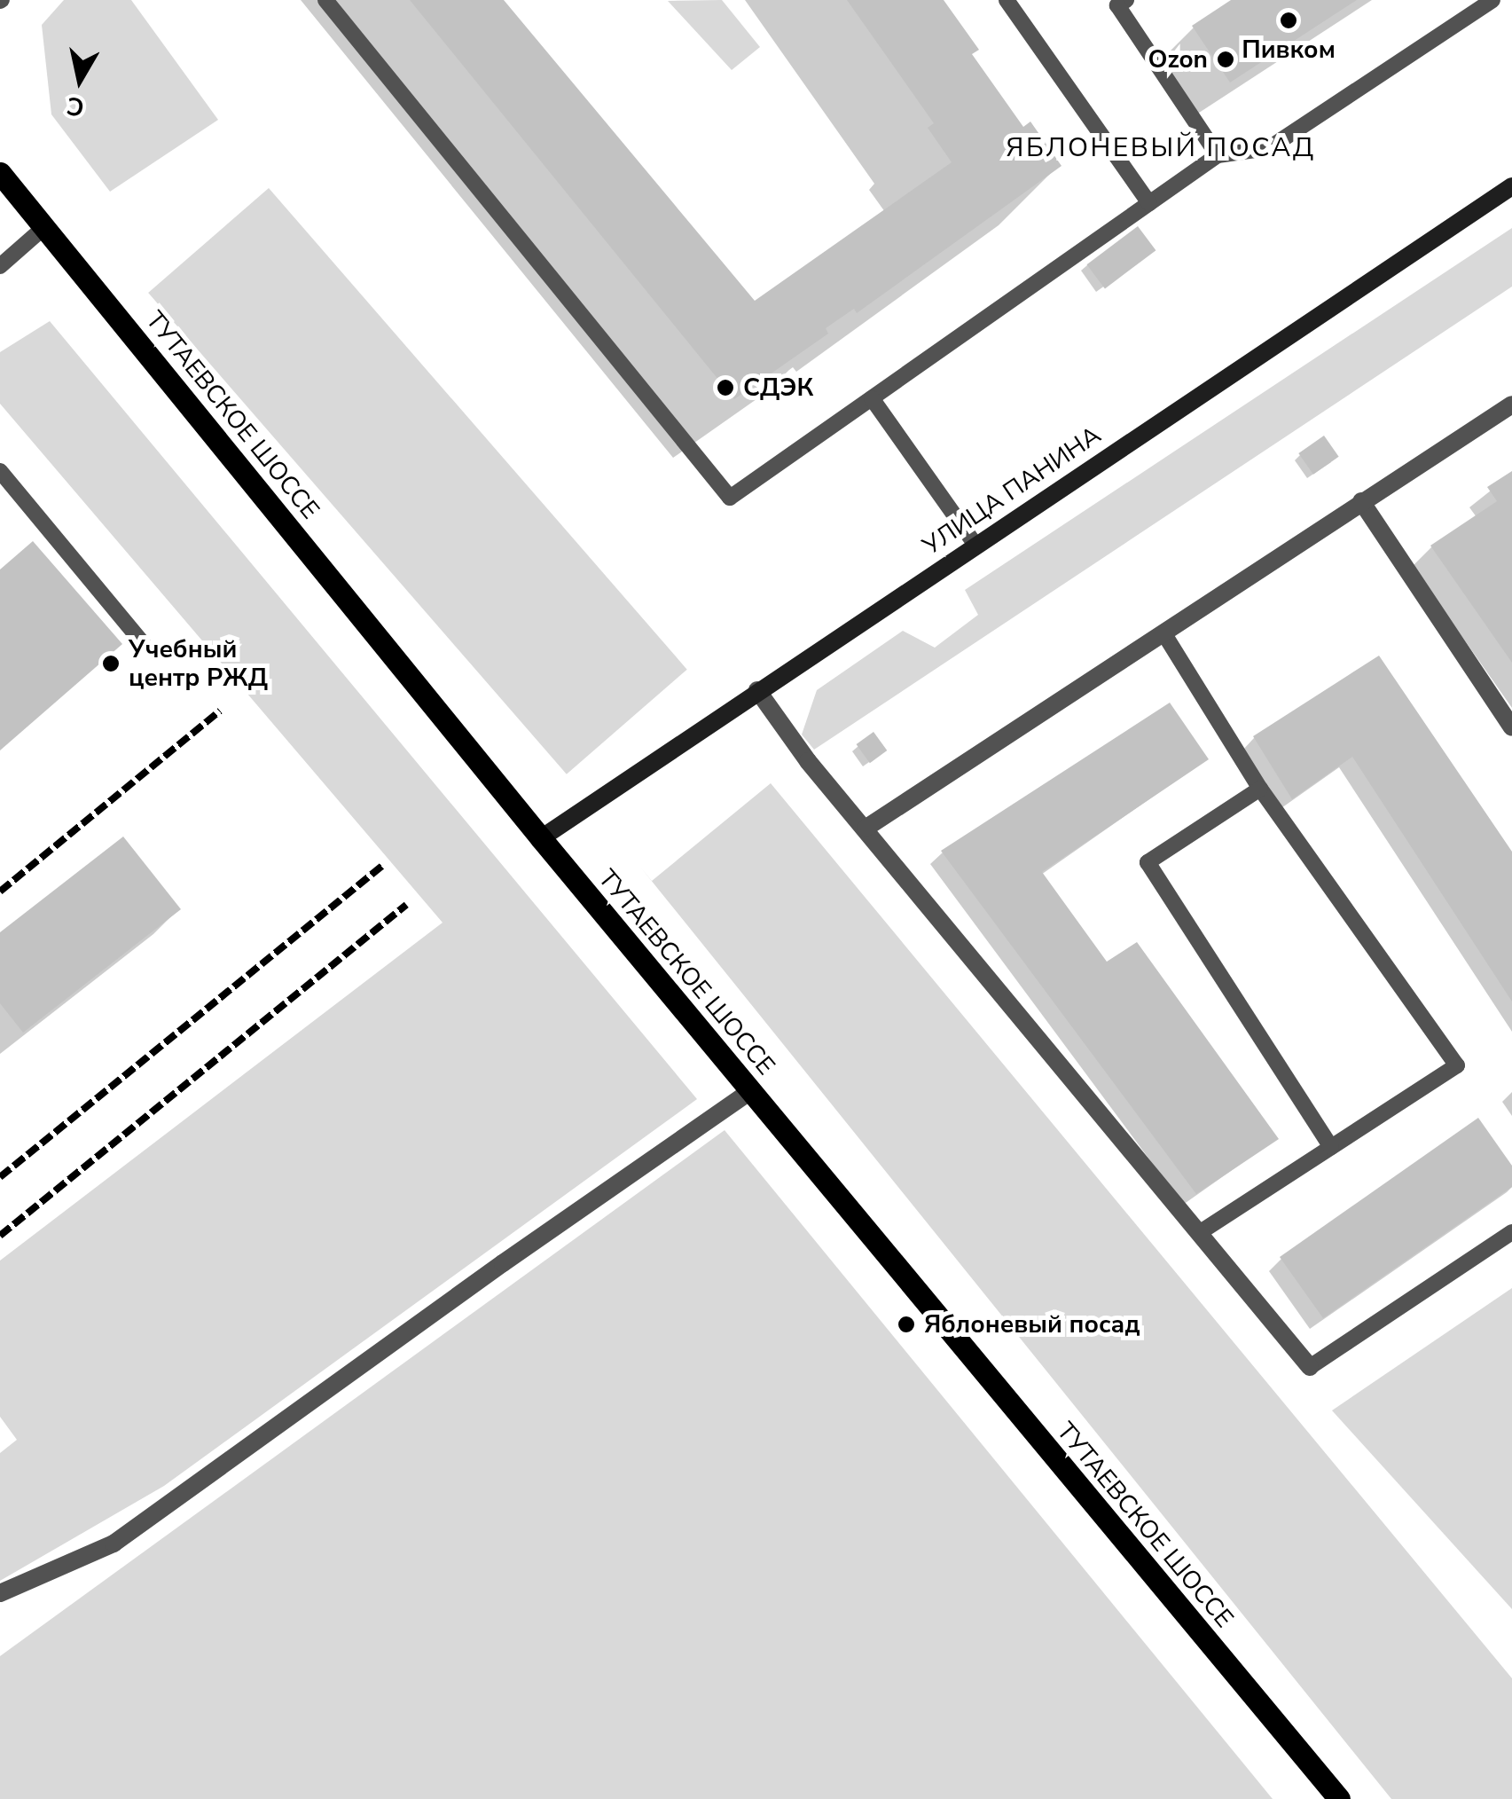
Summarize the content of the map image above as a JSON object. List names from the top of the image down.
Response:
{
  "streets": {
    "main road": ["ТУТАЕВСКОЕ ШОССЕ"],
    "street": ["УЛИЦА ПАНИНА"]
  },
  "crossings": [
    ["ТУТАЕВСКОЕ ШОССЕ", "УЛИЦА ПАНИНА"]
  ],
  "districts": ["ЯБЛОНЕВЫЙ ПОСАД"],
  "places": [
    "Пивком",
    "Ozon",
    "СДЭК",
    "Учебный центр РЖД",
    "Яблоневый посад"
  ],
  "north": "bottom"
}
